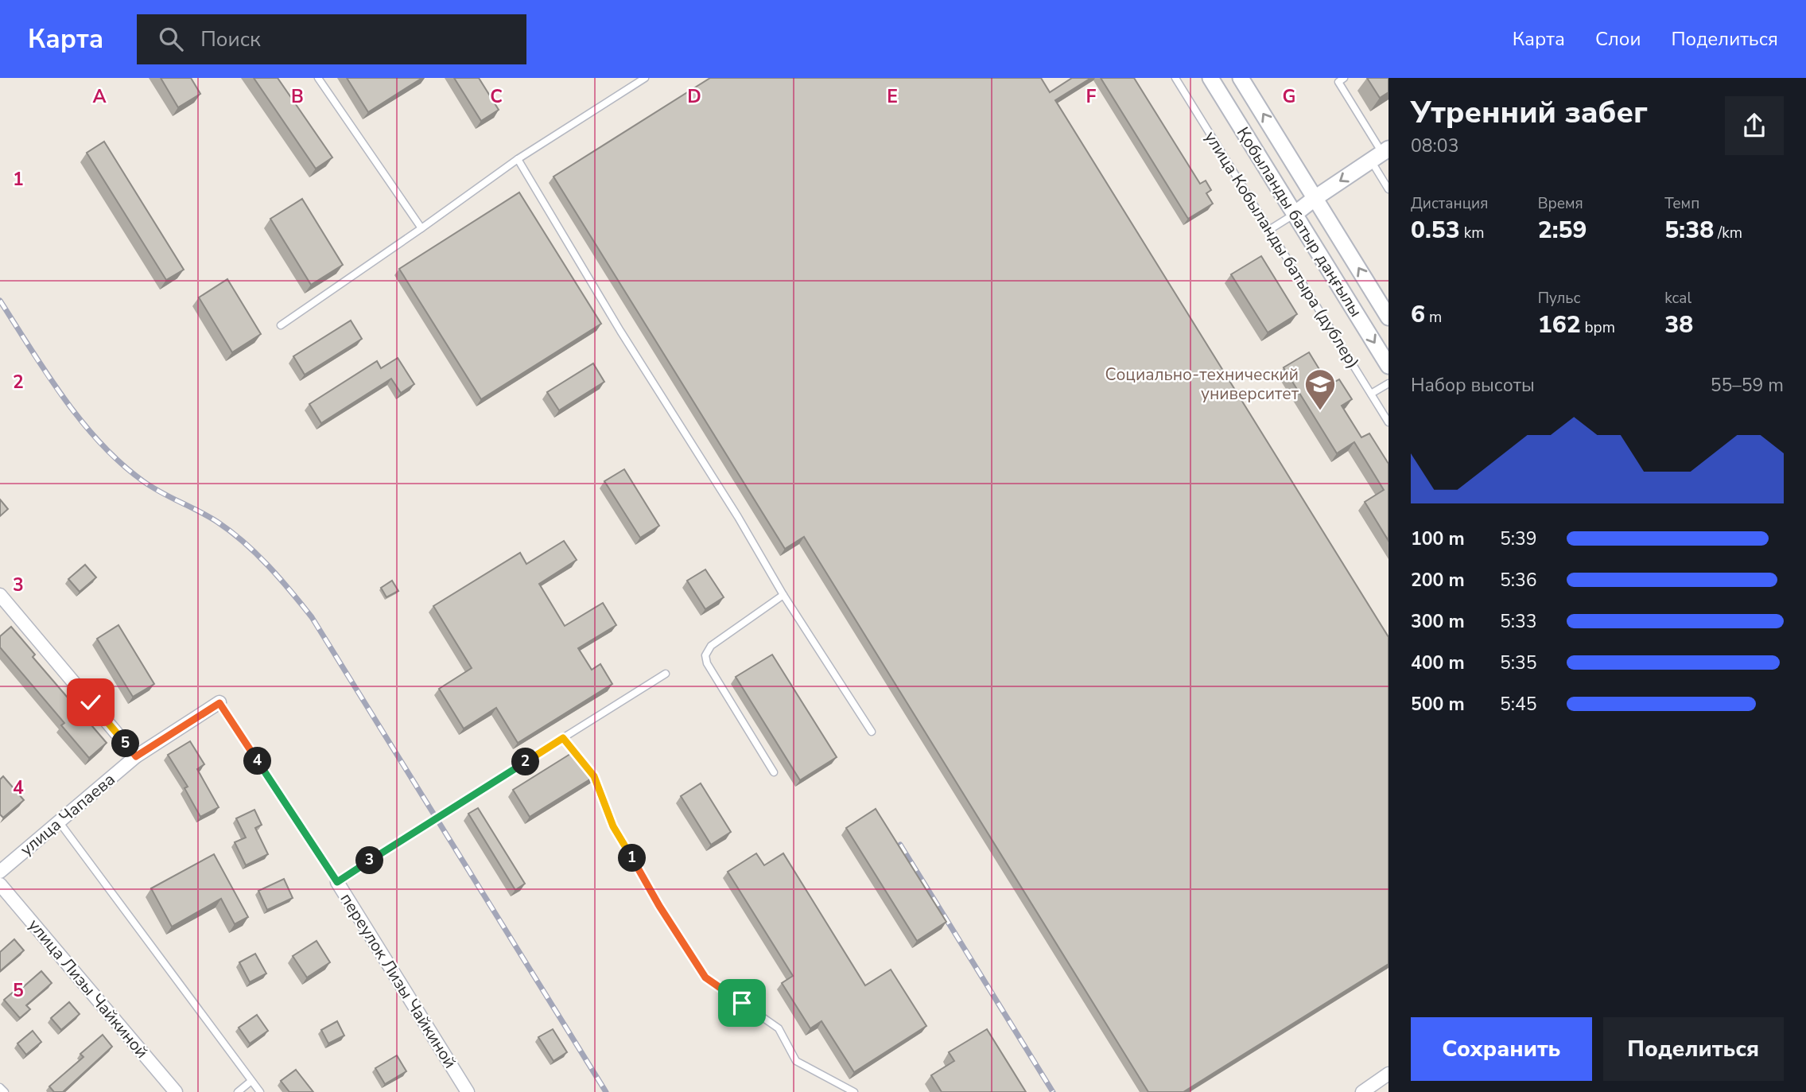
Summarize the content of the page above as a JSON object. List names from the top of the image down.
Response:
{
  "streets": {
    "street": [
      "Қобыланды батыр даңғылы",
      "улица Чапаева",
      "переулок Лизы Чайкиной",
      "улица Лизы Чайкиной"
    ],
    "lane": ["улица Кобыланды батыра (дублер)"]
  },
  "crossings": [
    ["улица Чапаева", "переулок Лизы Чайкиной"]
  ],
  "places": {
    "school or university": ["Социально-технический университет"]
  },
  "page": {
    "header": "Карта",
    "search": "Поиск",
    "nav": ["Карта", "Слои", "Поделиться"],
    "heading": ["Утренний забег", "08:03"],
    "stats": [
      ["Дистанция", "0.53 km"],
      ["Время", "2:59"],
      ["Темп", "5:38 /km"],
      ["6 m"],
      ["Пульс", "162 bpm"],
      ["kcal", "38"]
    ],
    "chart": ["Набор высоты", "55–59 m"],
    "list": [
      {
        "name": "100 m",
        "note": "5:39"
      },
      {
        "name": "200 m",
        "note": "5:36"
      },
      {
        "name": "300 m",
        "note": "5:33"
      },
      {
        "name": "400 m",
        "note": "5:35"
      },
      {
        "name": "500 m",
        "note": "5:45"
      }
    ],
    "pins": [
      "5",
      "4",
      "2",
      "1",
      "3"
    ],
    "buttons": ["Сохранить", "Поделиться"]
  },
  "grid": {
    "columns": [
      "A",
      "B",
      "C",
      "D",
      "E",
      "F",
      "G"
    ],
    "rows": [
      "1",
      "2",
      "3",
      "4",
      "5"
    ]
  }
}
